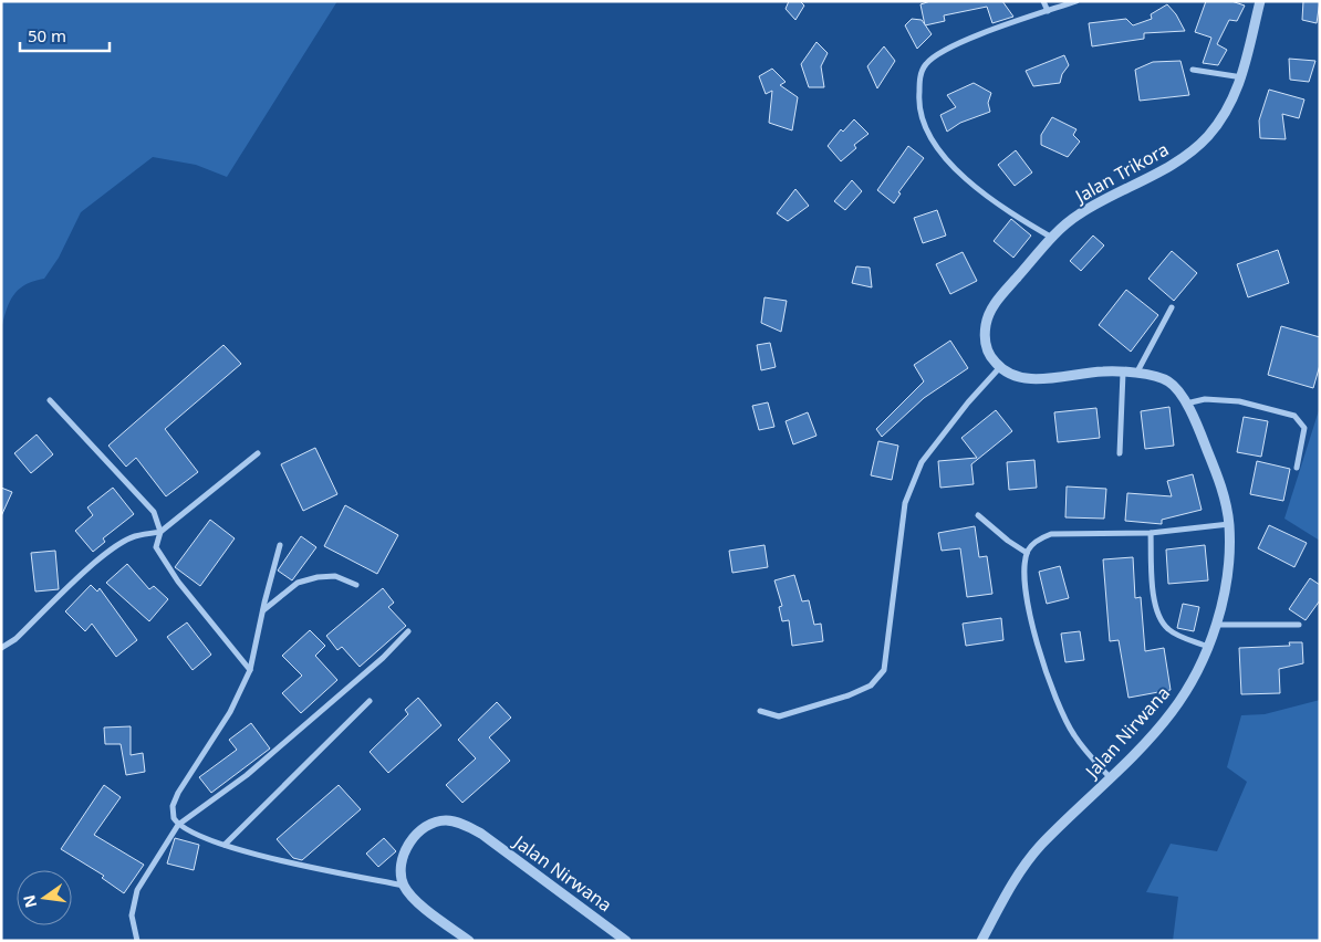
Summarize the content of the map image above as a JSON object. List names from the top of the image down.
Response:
{
  "streets": {
    "street": ["Jalan Trikora", "Jalan Nirwana"]
  },
  "crossings": [
    ["Jalan Trikora", "Jalan Nirwana"]
  ],
  "scale_bar": "50 m",
  "north": "left"
}
